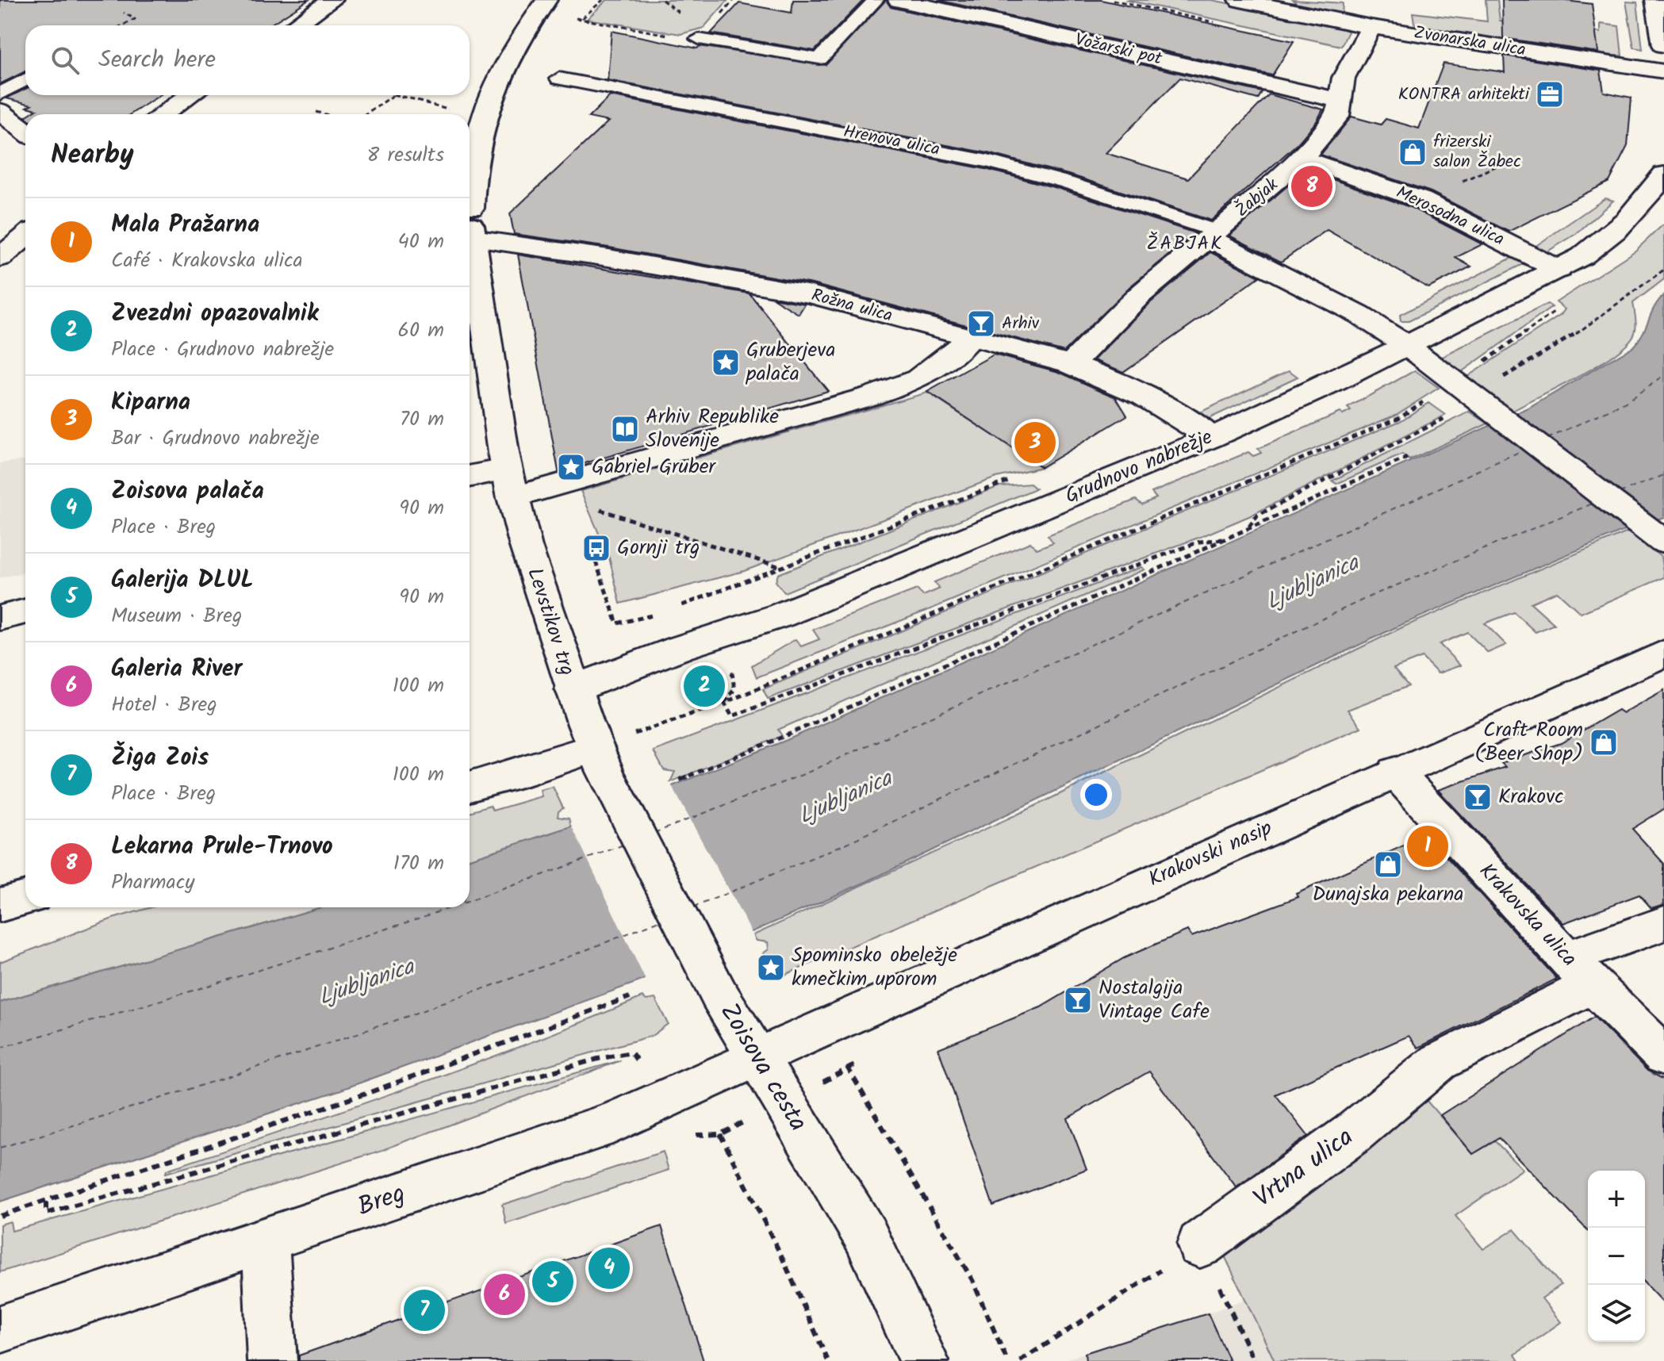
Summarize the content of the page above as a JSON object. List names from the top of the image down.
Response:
{
  "streets": {
    "street": [
      "Zvonarska ulica",
      "Vožarski pot",
      "Hrenova ulica",
      "Žabjak",
      "Merosodna ulica",
      "Rožna ulica",
      "Grudnovo nabrežje",
      "Levstikov trg",
      "Krakovski nasip",
      "Krakovska ulica",
      "Zoisova cesta",
      "Vrtna ulica",
      "Breg"
    ]
  },
  "crossings": [
    ["Zvonarska ulica", "Žabjak"],
    ["Vožarski pot", "Žabjak"],
    ["Hrenova ulica", "Žabjak"],
    ["Hrenova ulica", "Grudnovo nabrežje"],
    ["Žabjak", "Merosodna ulica"],
    ["Žabjak", "Rožna ulica"],
    ["Merosodna ulica", "Grudnovo nabrežje"],
    ["Rožna ulica", "Grudnovo nabrežje"],
    ["Rožna ulica", "Levstikov trg"],
    ["Grudnovo nabrežje", "Levstikov trg"],
    ["Levstikov trg", "Zoisova cesta"],
    ["Krakovski nasip", "Krakovska ulica"],
    ["Krakovski nasip", "Zoisova cesta"],
    ["Krakovski nasip", "Breg"],
    ["Krakovska ulica", "Vrtna ulica"],
    ["Zoisova cesta", "Breg"]
  ],
  "districts": ["ŽABJAK"],
  "water": ["Ljubljanica"],
  "places": {
    "office": ["KONTRA arhitekti"],
    "shop": ["frizerski salon Žabec", "Craft Room (Beer Shop)", "Dunajska pekarna"],
    "bar": ["Arhiv", "Krakovc", "Nostalgija Vintage Cafe"],
    "place": ["Gruberjeva palača", "Gabriel Gruber", "Spominsko obeležje kmečkim uporom"],
    "library": ["Arhiv Republike Slovenije"],
    "bus stop": ["Gornji trg"]
  },
  "page": {
    "search": "Search here",
    "heading": ["Nearby", "8 results"],
    "pins": [
      "8",
      "3",
      "2",
      "1",
      "4",
      "5",
      "6",
      "7"
    ],
    "list": [
      {
        "mark": "1",
        "name": "Mala Pražarna",
        "note": "Café · Krakovska ulica",
        "value": "40 m"
      },
      {
        "mark": "2",
        "name": "Zvezdni opazovalnik",
        "note": "Place · Grudnovo nabrežje",
        "value": "60 m"
      },
      {
        "mark": "3",
        "name": "Kiparna",
        "note": "Bar · Grudnovo nabrežje",
        "value": "70 m"
      },
      {
        "mark": "4",
        "name": "Zoisova palača",
        "note": "Place · Breg",
        "value": "90 m"
      },
      {
        "mark": "5",
        "name": "Galerija DLUL",
        "note": "Museum · Breg",
        "value": "90 m"
      },
      {
        "mark": "6",
        "name": "Galeria River",
        "note": "Hotel · Breg",
        "value": "100 m"
      },
      {
        "mark": "7",
        "name": "Žiga Zois",
        "note": "Place · Breg",
        "value": "100 m"
      },
      {
        "mark": "8",
        "name": "Lekarna Prule-Trnovo",
        "note": "Pharmacy",
        "value": "170 m"
      }
    ],
    "map_buttons": ["+", "−"]
  }
}
